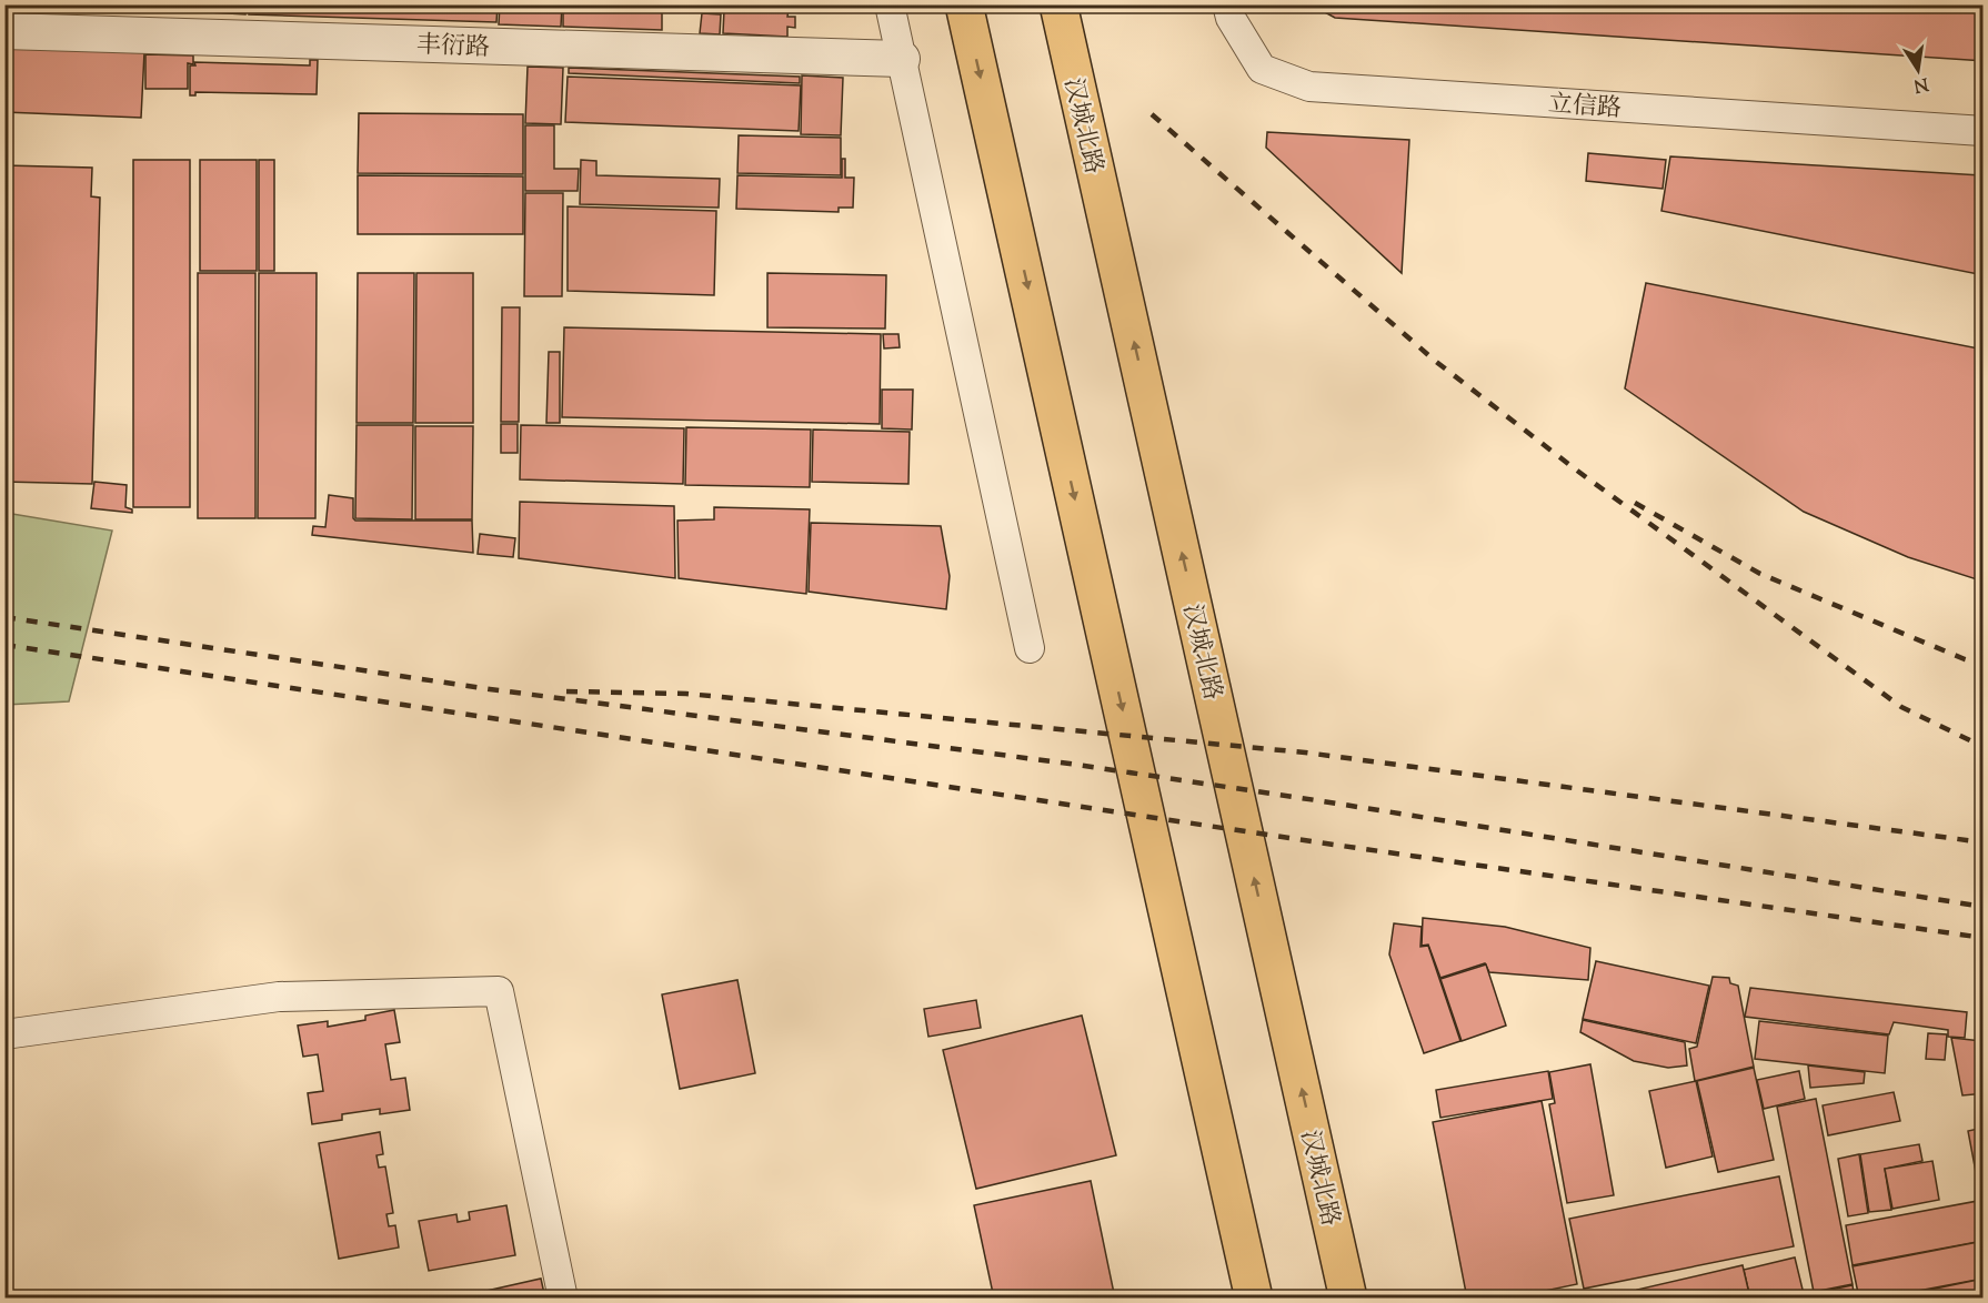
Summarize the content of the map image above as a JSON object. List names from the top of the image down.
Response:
{
  "streets": {
    "main road": ["汉城北路"],
    "street": ["丰衍路", "立信路"]
  },
  "north": "bottom"
}
